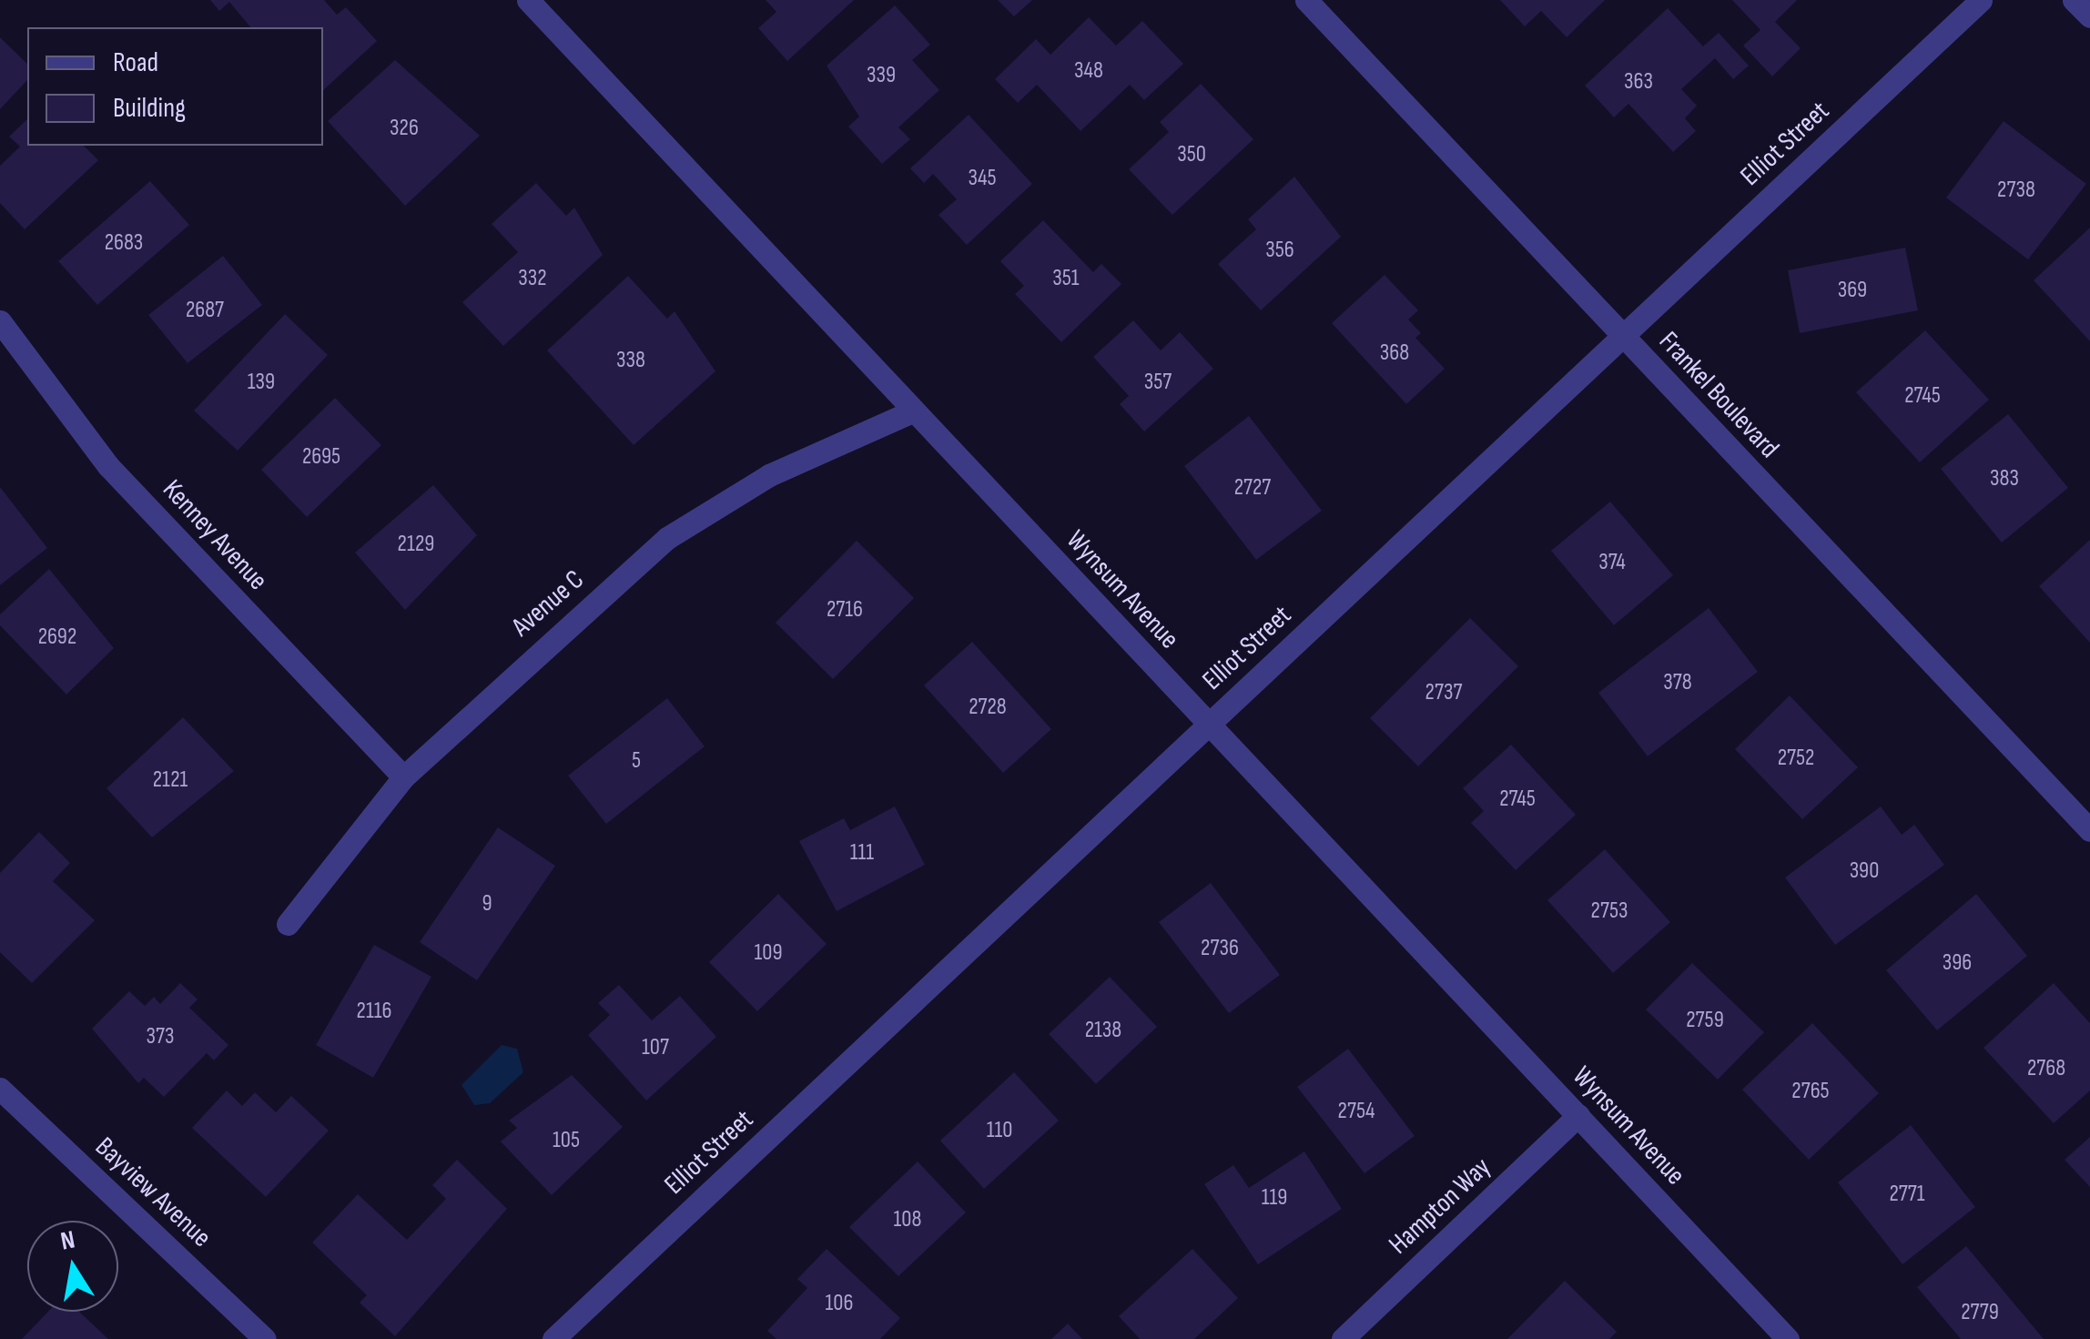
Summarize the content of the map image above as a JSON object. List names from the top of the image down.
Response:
{
  "streets": {
    "street": [
      "Elliot Street",
      "Frankel Boulevard",
      "Kenney Avenue",
      "Wynsum Avenue",
      "Avenue C",
      "Bayview Avenue",
      "Hampton Way"
    ]
  },
  "crossings": [
    ["Elliot Street", "Frankel Boulevard"],
    ["Elliot Street", "Wynsum Avenue"],
    ["Kenney Avenue", "Avenue C"],
    ["Wynsum Avenue", "Avenue C"],
    ["Wynsum Avenue", "Hampton Way"]
  ],
  "house_numbers": [
    "348",
    "339",
    "363",
    "326",
    "350",
    "345",
    "2738",
    "2683",
    "356",
    "332",
    "351",
    "369",
    "2687",
    "368",
    "338",
    "139",
    "357",
    "2745",
    "2695",
    "383",
    "2727",
    "2129",
    "374",
    "2716",
    "2692",
    "378",
    "2737",
    "2728",
    "2752",
    "5",
    "2121",
    "2745",
    "111",
    "390",
    "9",
    "2753",
    "2736",
    "109",
    "396",
    "2116",
    "2759",
    "2138",
    "373",
    "107",
    "2768",
    "2765",
    "2754",
    "110",
    "105",
    "2771",
    "119",
    "108",
    "106",
    "2779"
  ],
  "legend": ["Road", "Building"],
  "north": "top"
}
